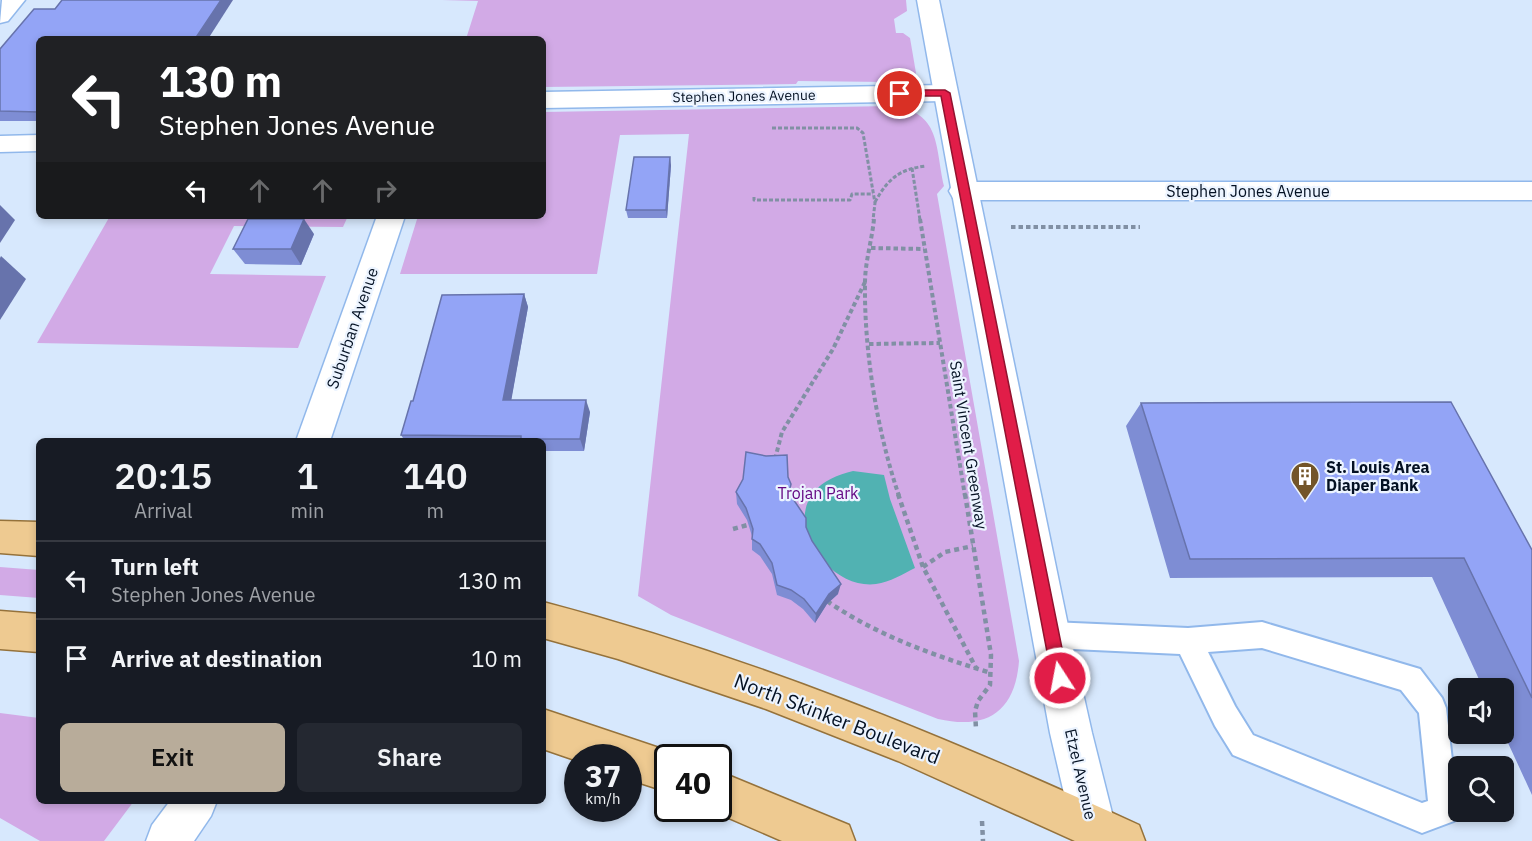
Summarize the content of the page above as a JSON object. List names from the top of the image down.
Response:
{
  "streets": {
    "main road": ["North Skinker Boulevard"],
    "street": ["Stephen Jones Avenue", "Suburban Avenue", "Etzel Avenue"],
    "path": ["Saint Vincent Greenway"]
  },
  "crossings": [
    ["Stephen Jones Avenue", "Etzel Avenue"],
    ["North Skinker Boulevard", "Etzel Avenue"]
  ],
  "parks": ["Trojan Park"],
  "places": {
    "building": ["St. Louis Area Diaper Bank"]
  },
  "page": {
    "turn": ["130 m", "Stephen Jones Avenue"],
    "eta": [
      "20:15",
      "Arrival",
      "1",
      "min",
      "140",
      "m"
    ],
    "list": [
      {
        "name": "Turn left",
        "note": "Stephen Jones Avenue",
        "value": "130 m"
      },
      {
        "name": "Arrive at destination",
        "value": "10 m"
      }
    ],
    "buttons": ["Exit", "Share"],
    "speed": "37 km/h",
    "limit": "40"
  }
}
